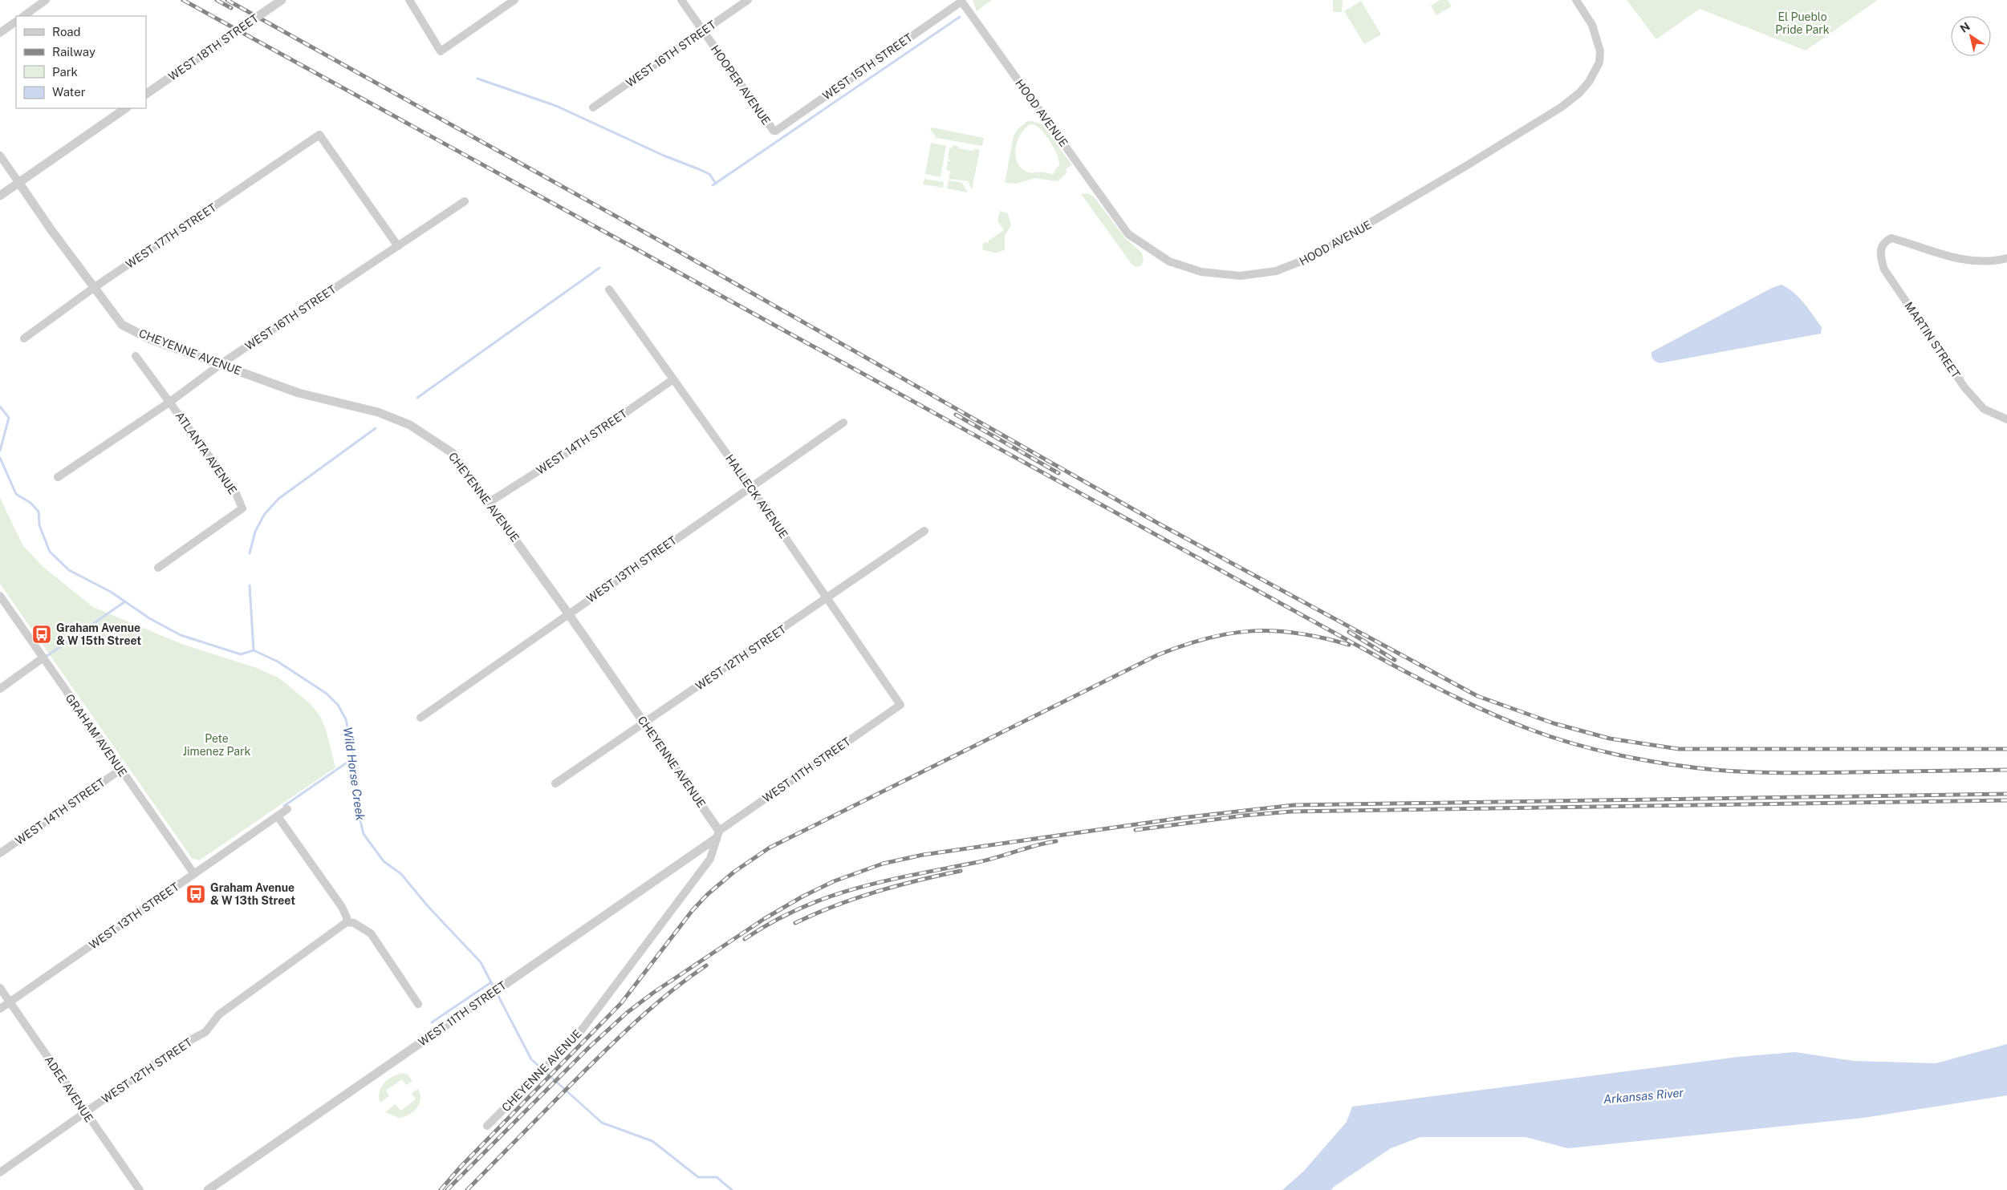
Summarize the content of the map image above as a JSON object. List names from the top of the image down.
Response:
{
  "streets": {
    "street": [
      "WEST 18TH STREET",
      "WEST 16TH STREET",
      "WEST 15TH STREET",
      "HOOPER AVENUE",
      "HOOD AVENUE",
      "WEST 17TH STREET",
      "MARTIN STREET",
      "CHEYENNE AVENUE",
      "WEST 14TH STREET",
      "ATLANTA AVENUE",
      "HALLECK AVENUE",
      "WEST 13TH STREET",
      "WEST 12TH STREET",
      "GRAHAM AVENUE",
      "WEST 11TH STREET",
      "ADEE AVENUE"
    ]
  },
  "crossings": [
    ["WEST 16TH STREET", "HOOPER AVENUE"],
    ["WEST 16TH STREET", "WEST 17TH STREET"],
    ["WEST 16TH STREET", "CHEYENNE AVENUE"],
    ["WEST 16TH STREET", "ATLANTA AVENUE"],
    ["WEST 15TH STREET", "HOOPER AVENUE"],
    ["WEST 15TH STREET", "HOOD AVENUE"],
    ["WEST 17TH STREET", "CHEYENNE AVENUE"],
    ["CHEYENNE AVENUE", "WEST 14TH STREET"],
    ["CHEYENNE AVENUE", "WEST 13TH STREET"],
    ["CHEYENNE AVENUE", "WEST 12TH STREET"],
    ["CHEYENNE AVENUE", "WEST 11TH STREET"],
    ["WEST 14TH STREET", "HALLECK AVENUE"],
    ["WEST 14TH STREET", "GRAHAM AVENUE"],
    ["HALLECK AVENUE", "WEST 13TH STREET"],
    ["HALLECK AVENUE", "WEST 12TH STREET"],
    ["HALLECK AVENUE", "WEST 11TH STREET"],
    ["WEST 13TH STREET", "GRAHAM AVENUE"],
    ["WEST 13TH STREET", "ADEE AVENUE"],
    ["WEST 12TH STREET", "ADEE AVENUE"]
  ],
  "water": ["Wild Horse Creek", "Arkansas River"],
  "parks": ["El Pueblo Pride Park", "Pete Jimenez Park"],
  "places": {
    "bus stop": ["Graham Avenue & W 15th Street", "Graham Avenue & W 13th Street"]
  },
  "legend": [
    "Road",
    "Railway",
    "Park",
    "Water"
  ],
  "north": "top left"
}
